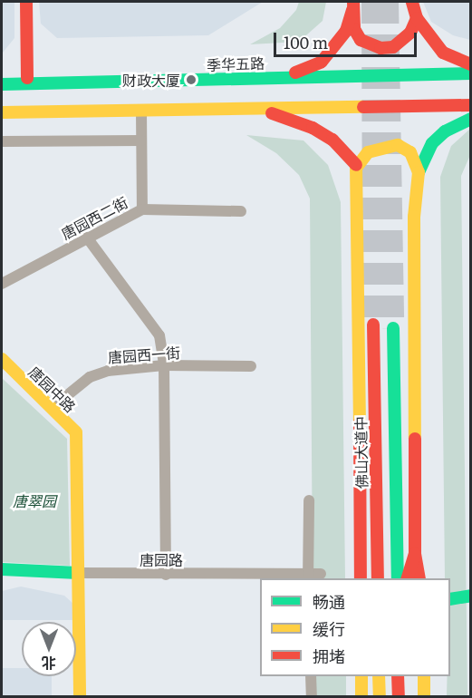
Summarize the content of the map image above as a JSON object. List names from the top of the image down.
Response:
{
  "streets": {
    "main road": [
      "季华五路",
      "唐园中路",
      "佛山大道中",
      "唐园路"
    ],
    "street": ["唐园西二街", "唐园西一街"]
  },
  "crossings": [
    ["唐园西一街", "唐园中路"],
    ["唐园中路", "唐园路"]
  ],
  "parks": ["唐翠园"],
  "places": ["财政大厦"],
  "legend": ["畅通", "缓行", "拥堵"],
  "scale_bar": "100 m",
  "north": "bottom"
}
